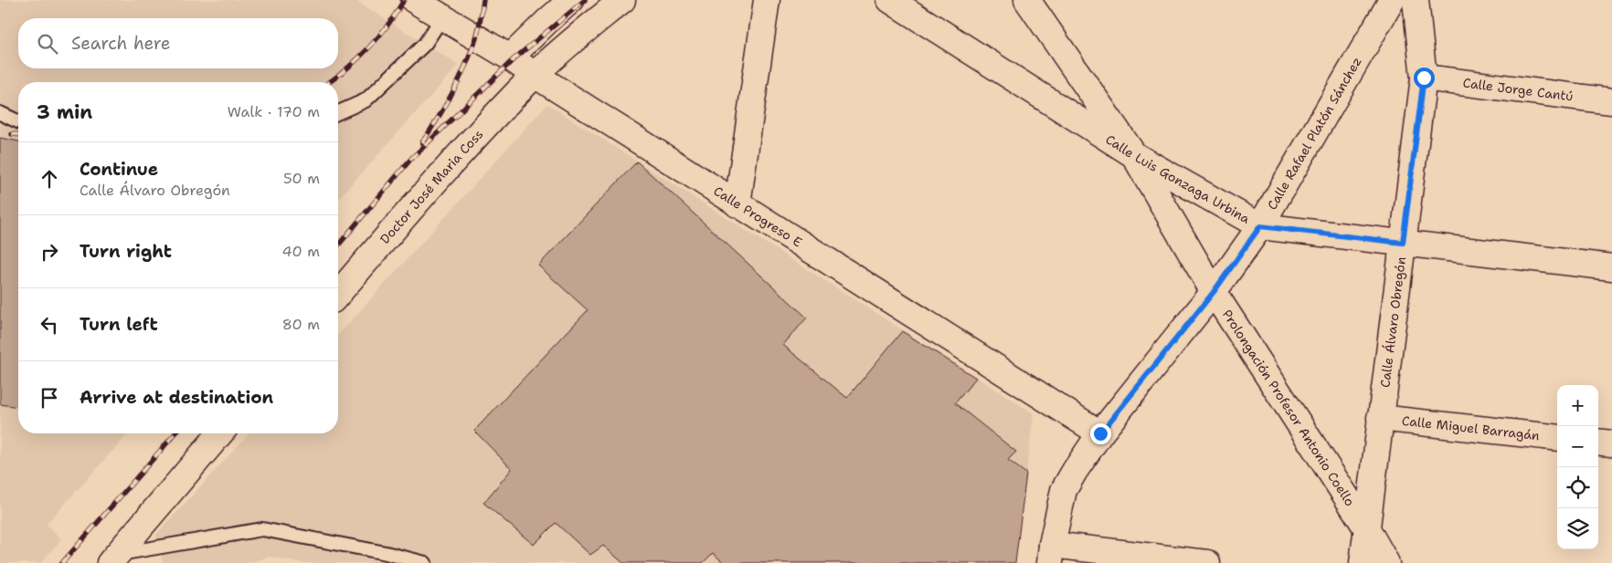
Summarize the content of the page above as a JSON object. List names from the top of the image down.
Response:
{
  "streets": {
    "street": [
      "Calle Jorge Cantú",
      "Calle Rafael Platón Sánchez",
      "Calle Luis Gonzaga Urbina",
      "Doctor José Maria Coss",
      "Calle Progreso E",
      "Calle Álvaro Obregón",
      "Prolongación Profesor Antonio Coello",
      "Calle Miguel Barragán"
    ]
  },
  "crossings": [
    ["Calle Jorge Cantú", "Calle Álvaro Obregón"],
    ["Calle Rafael Platón Sánchez", "Calle Luis Gonzaga Urbina"],
    ["Calle Rafael Platón Sánchez", "Calle Progreso E"],
    ["Calle Rafael Platón Sánchez", "Prolongación Profesor Antonio Coello"],
    ["Calle Luis Gonzaga Urbina", "Calle Álvaro Obregón"],
    ["Calle Luis Gonzaga Urbina", "Prolongación Profesor Antonio Coello"],
    ["Doctor José Maria Coss", "Calle Progreso E"],
    ["Calle Álvaro Obregón", "Prolongación Profesor Antonio Coello"],
    ["Calle Álvaro Obregón", "Calle Miguel Barragán"]
  ],
  "page": {
    "search": "Search here",
    "heading": ["3 min", "Walk · 170 m"],
    "list": [
      ["Continue", "Calle Álvaro Obregón", "50 m"],
      ["Turn right", "40 m"],
      ["Turn left", "80 m"],
      "Arrive at destination"
    ],
    "map_buttons": ["+", "−"]
  }
}
